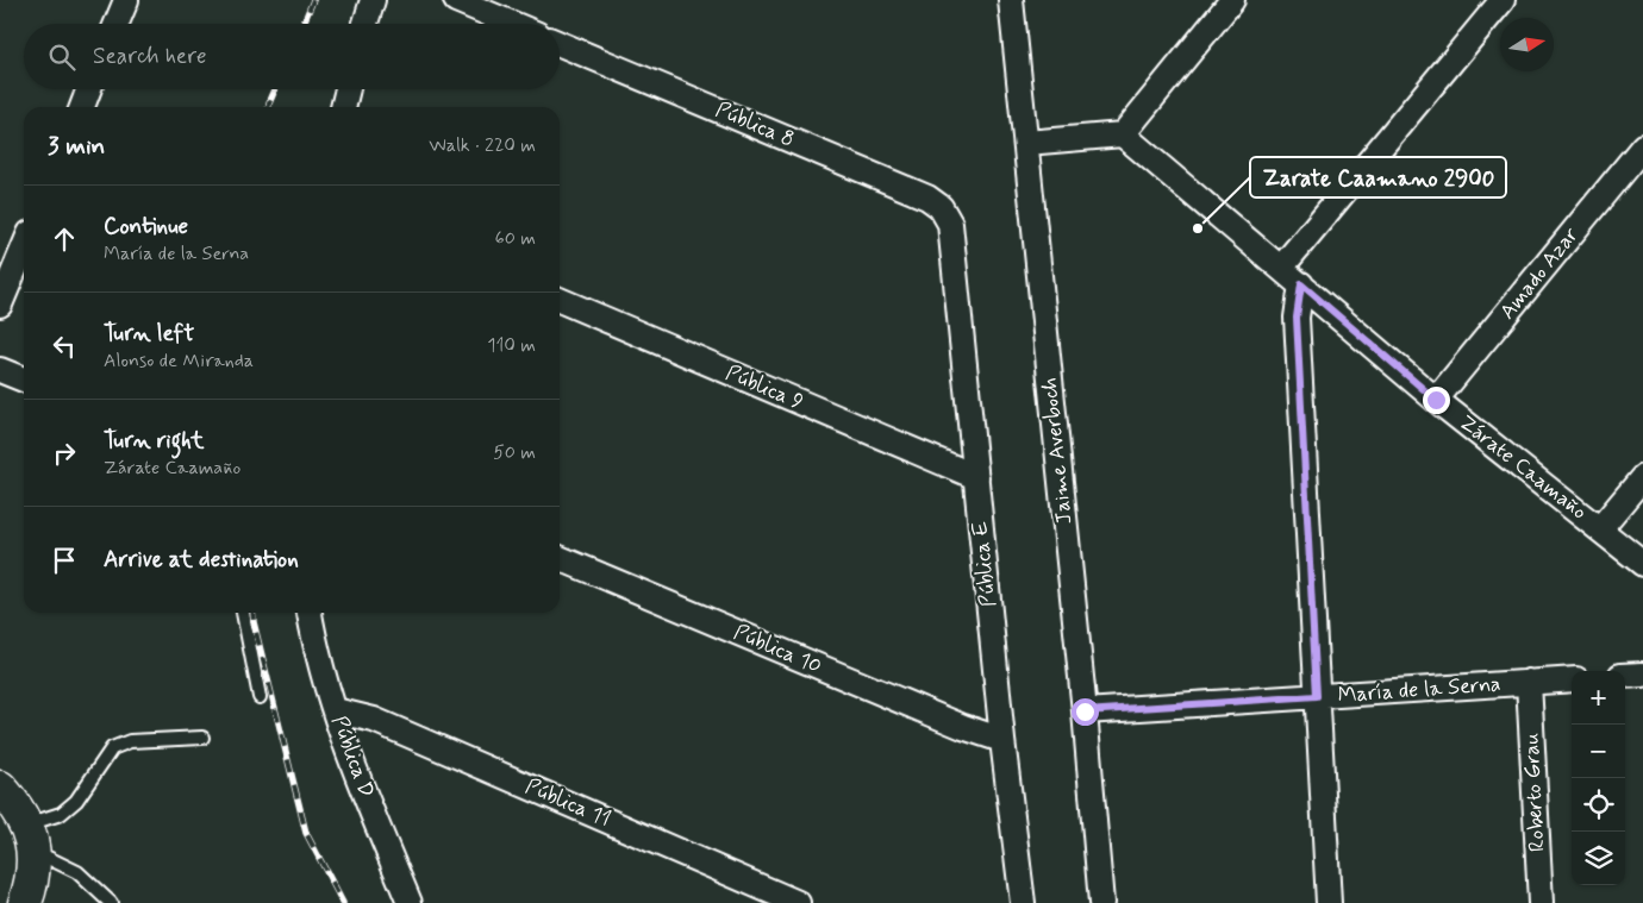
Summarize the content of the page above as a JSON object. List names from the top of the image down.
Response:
{
  "streets": {
    "street": [
      "Pública 8",
      "Amado Azar",
      "Pública 9",
      "Jaime Averboch",
      "Zárate Caamaño",
      "Pública E",
      "Pública 10",
      "María de la Serna",
      "Pública D",
      "Roberto Grau",
      "Pública 11"
    ]
  },
  "crossings": [
    ["Pública 8", "Pública E"],
    ["Amado Azar", "Zárate Caamaño"],
    ["Pública 9", "Pública E"],
    ["Jaime Averboch", "María de la Serna"],
    ["Pública E", "Pública 10"],
    ["María de la Serna", "Roberto Grau"],
    ["Pública D", "Pública 11"]
  ],
  "places": ["Zarate Caamano 2900"],
  "north": "right",
  "page": {
    "search": "Search here",
    "heading": ["3 min", "Walk · 220 m"],
    "list": [
      ["Continue", "María de la Serna", "60 m"],
      ["Turn left", "Alonso de Miranda", "110 m"],
      ["Turn right", "Zárate Caamaño", "50 m"],
      "Arrive at destination"
    ],
    "map_buttons": ["+", "−"]
  }
}
